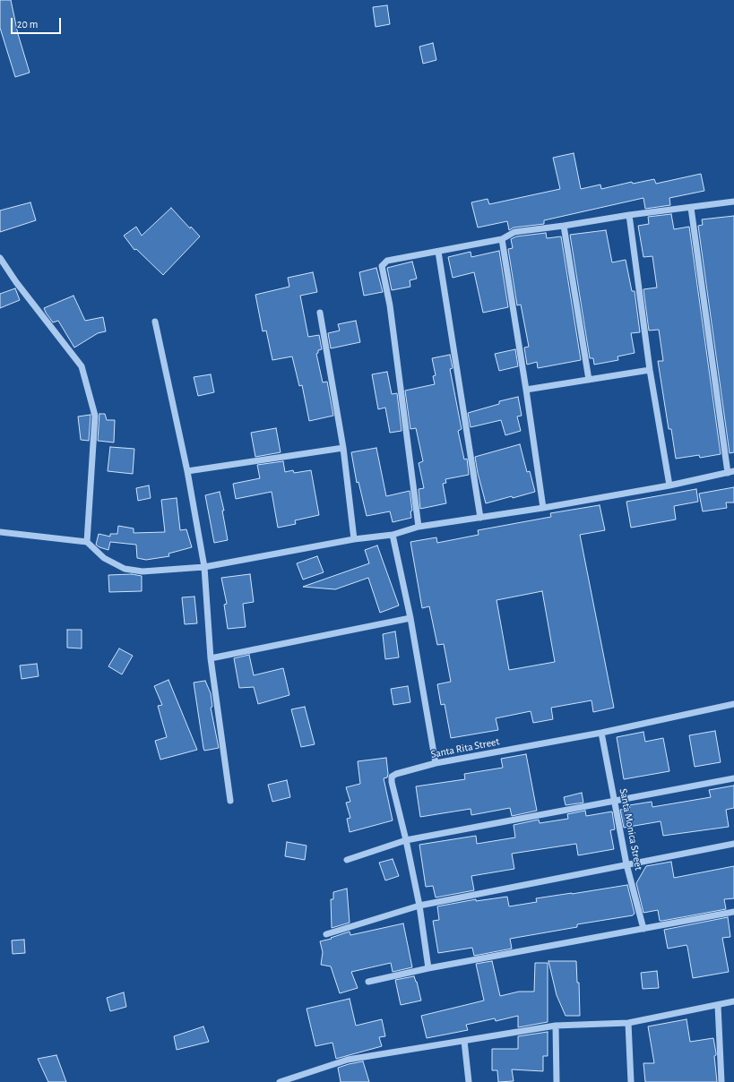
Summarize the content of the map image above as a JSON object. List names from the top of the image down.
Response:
{
  "streets": {
    "street": ["Santa Rita Street", "Santa Monica Street"]
  },
  "crossings": [
    ["Santa Rita Street", "Santa Monica Street"]
  ],
  "scale_bar": "20 m"
}
